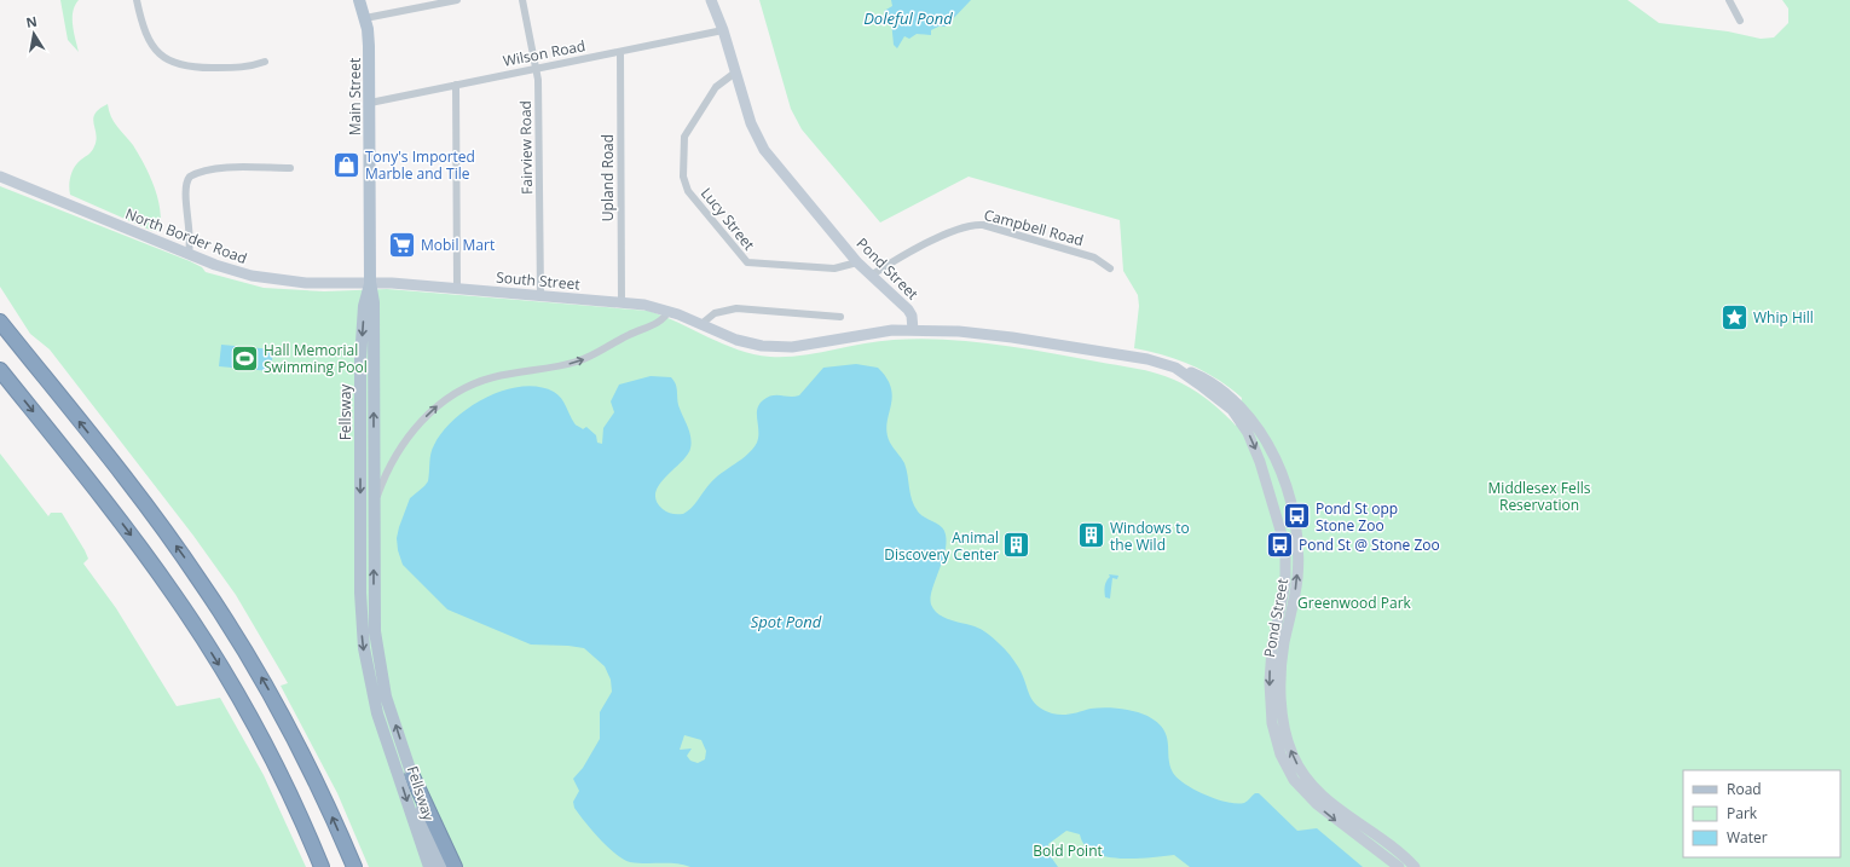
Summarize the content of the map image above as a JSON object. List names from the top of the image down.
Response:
{
  "streets": {
    "main road": [
      "Main Street",
      "North Border Road",
      "Pond Street",
      "South Street",
      "Fellsway"
    ],
    "street": [
      "Wilson Road",
      "Fairview Road",
      "Upland Road",
      "Lucy Street",
      "Campbell Road"
    ]
  },
  "crossings": [
    ["Wilson Road", "Main Street"],
    ["Wilson Road", "Fairview Road"],
    ["Wilson Road", "Upland Road"],
    ["Wilson Road", "Pond Street"],
    ["Main Street", "North Border Road"],
    ["Main Street", "South Street"],
    ["Main Street", "Fellsway"],
    ["Fairview Road", "South Street"],
    ["Upland Road", "South Street"],
    ["Lucy Street", "Pond Street"],
    ["Campbell Road", "Pond Street"],
    ["North Border Road", "South Street"],
    ["North Border Road", "Fellsway"],
    ["Pond Street", "South Street"],
    ["South Street", "Fellsway"]
  ],
  "water": ["Doleful Pond", "Spot Pond"],
  "parks": ["Middlesex Fells Reservation", "Greenwood Park", "Bold Point"],
  "places": {
    "shop": ["Tony's Imported Marble and Tile"],
    "supermarket": ["Mobil Mart"],
    "place": ["Whip Hill"],
    "sports": ["Hall Memorial Swimming Pool"],
    "bus stop": ["Pond St opp Stone Zoo", "Pond St @ Stone Zoo"],
    "building": ["Windows to the Wild", "Animal Discovery Center"]
  },
  "legend": ["Road", "Park", "Water"],
  "north": "top"
}
